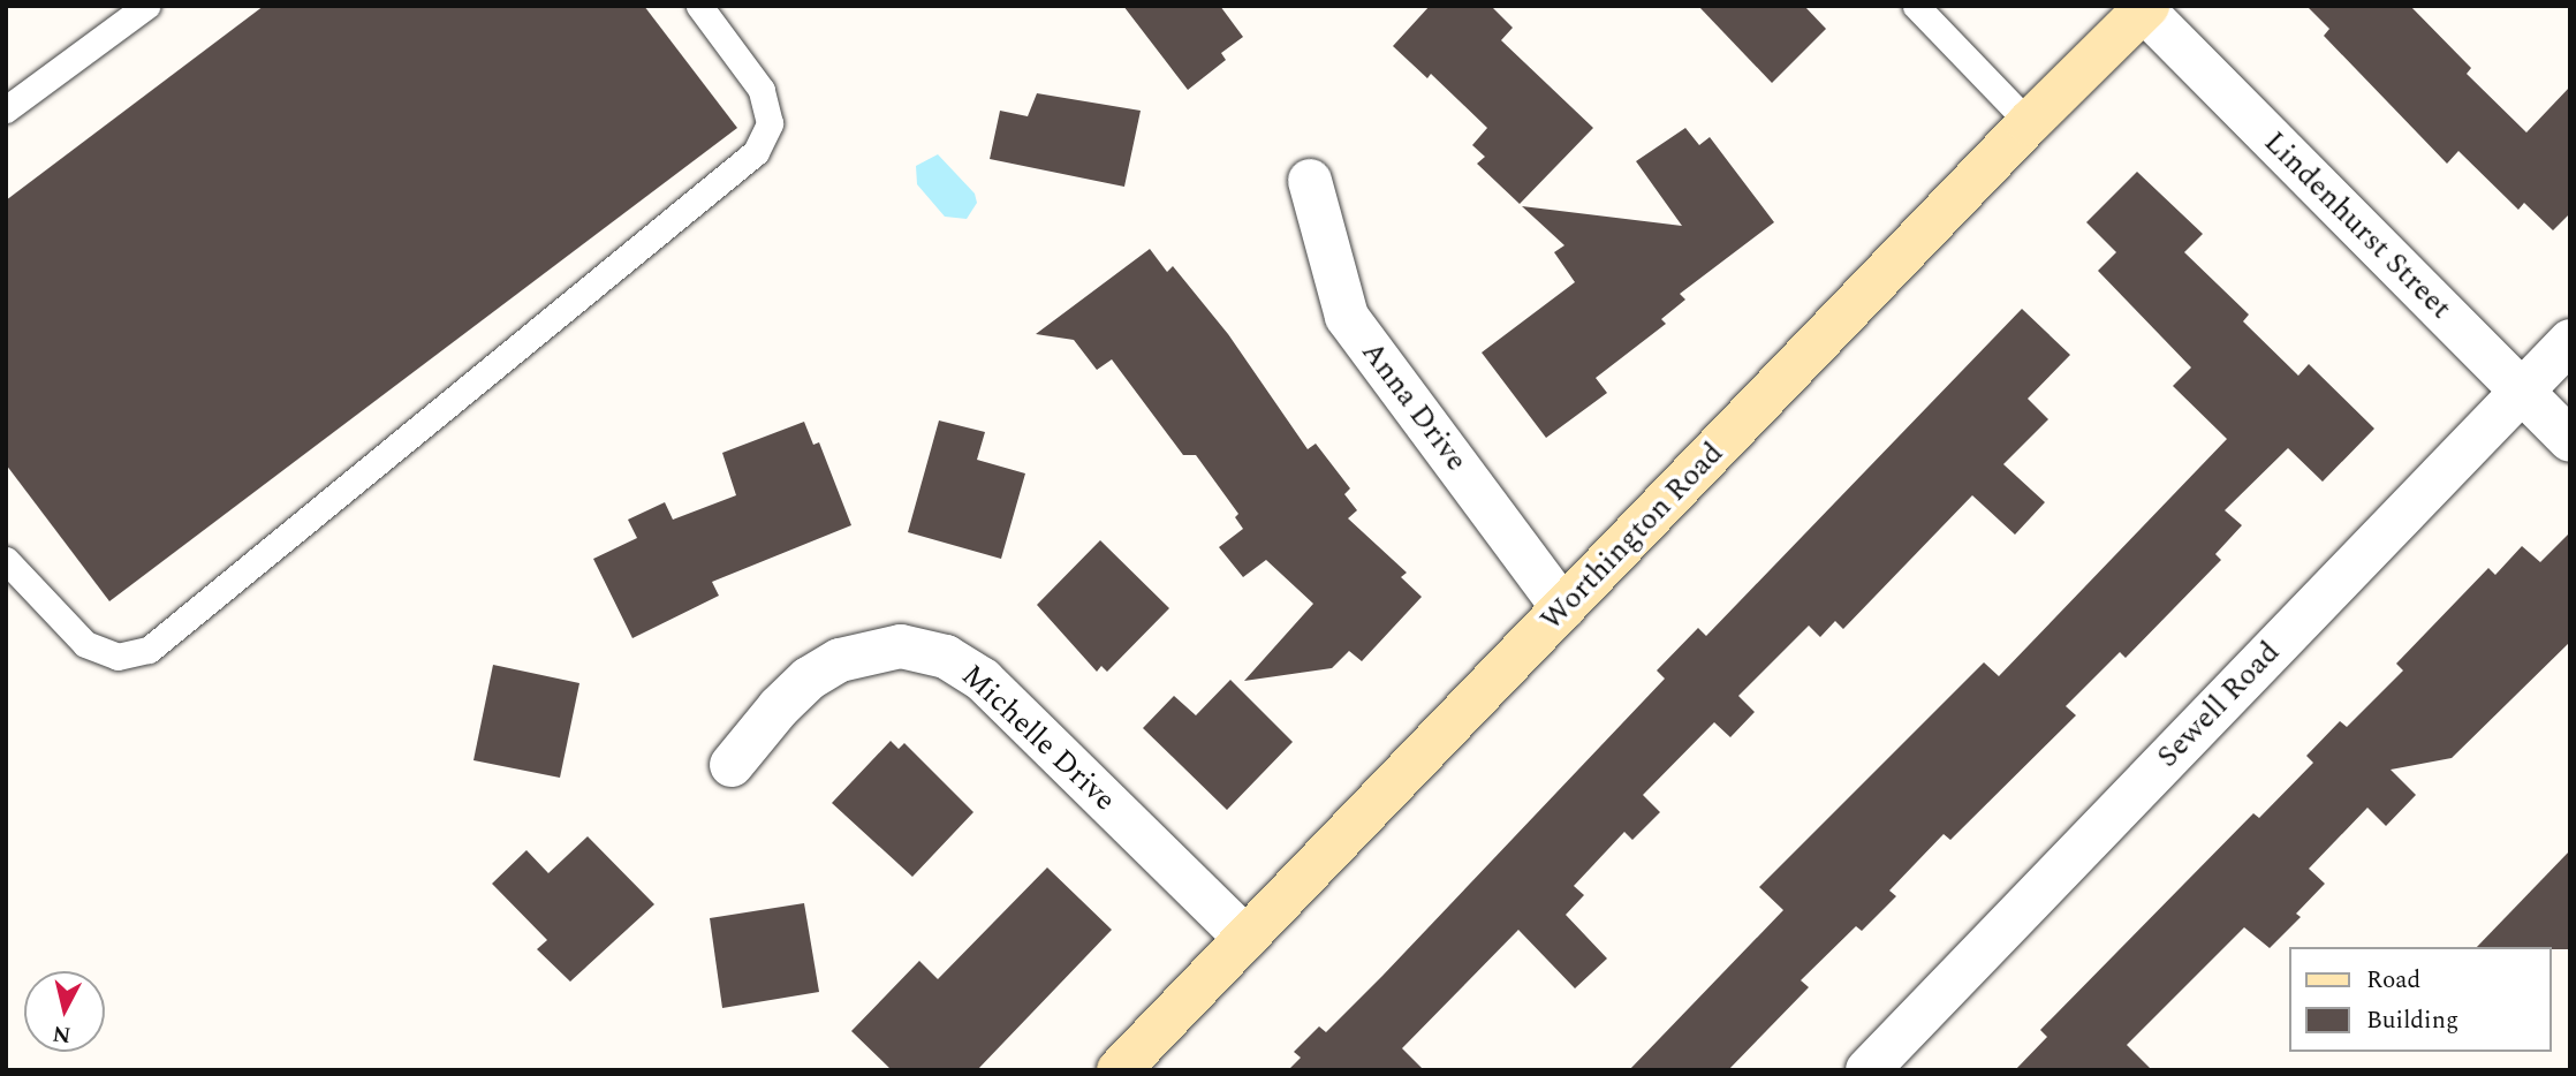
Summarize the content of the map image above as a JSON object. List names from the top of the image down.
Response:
{
  "streets": {
    "street": [
      "Lindenhurst Street",
      "Anna Drive",
      "Worthington Road",
      "Sewell Road",
      "Michelle Drive"
    ]
  },
  "crossings": [
    ["Lindenhurst Street", "Worthington Road"],
    ["Lindenhurst Street", "Sewell Road"],
    ["Anna Drive", "Worthington Road"],
    ["Worthington Road", "Michelle Drive"]
  ],
  "legend": ["Road", "Building"],
  "north": "bottom"
}
